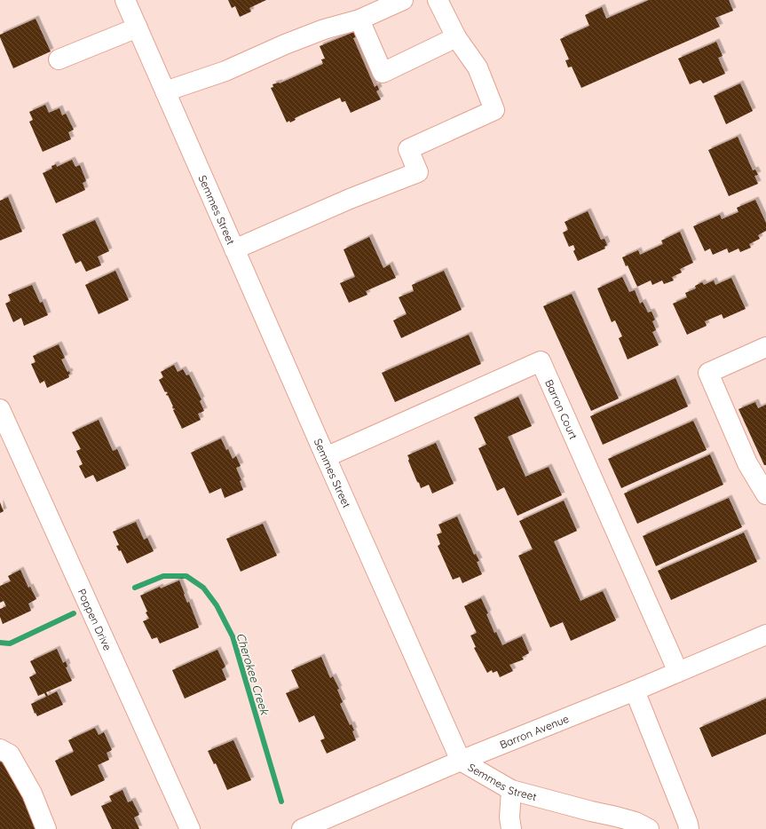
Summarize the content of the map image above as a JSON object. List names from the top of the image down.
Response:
{
  "streets": {
    "main road": [
      "Semmes Street",
      "Barron Court",
      "Poppen Drive",
      "Barron Avenue"
    ]
  },
  "crossings": [
    ["Semmes Street", "Barron Court"],
    ["Semmes Street", "Barron Avenue"],
    ["Barron Court", "Barron Avenue"]
  ],
  "water": ["Cherokee Creek"]
}
